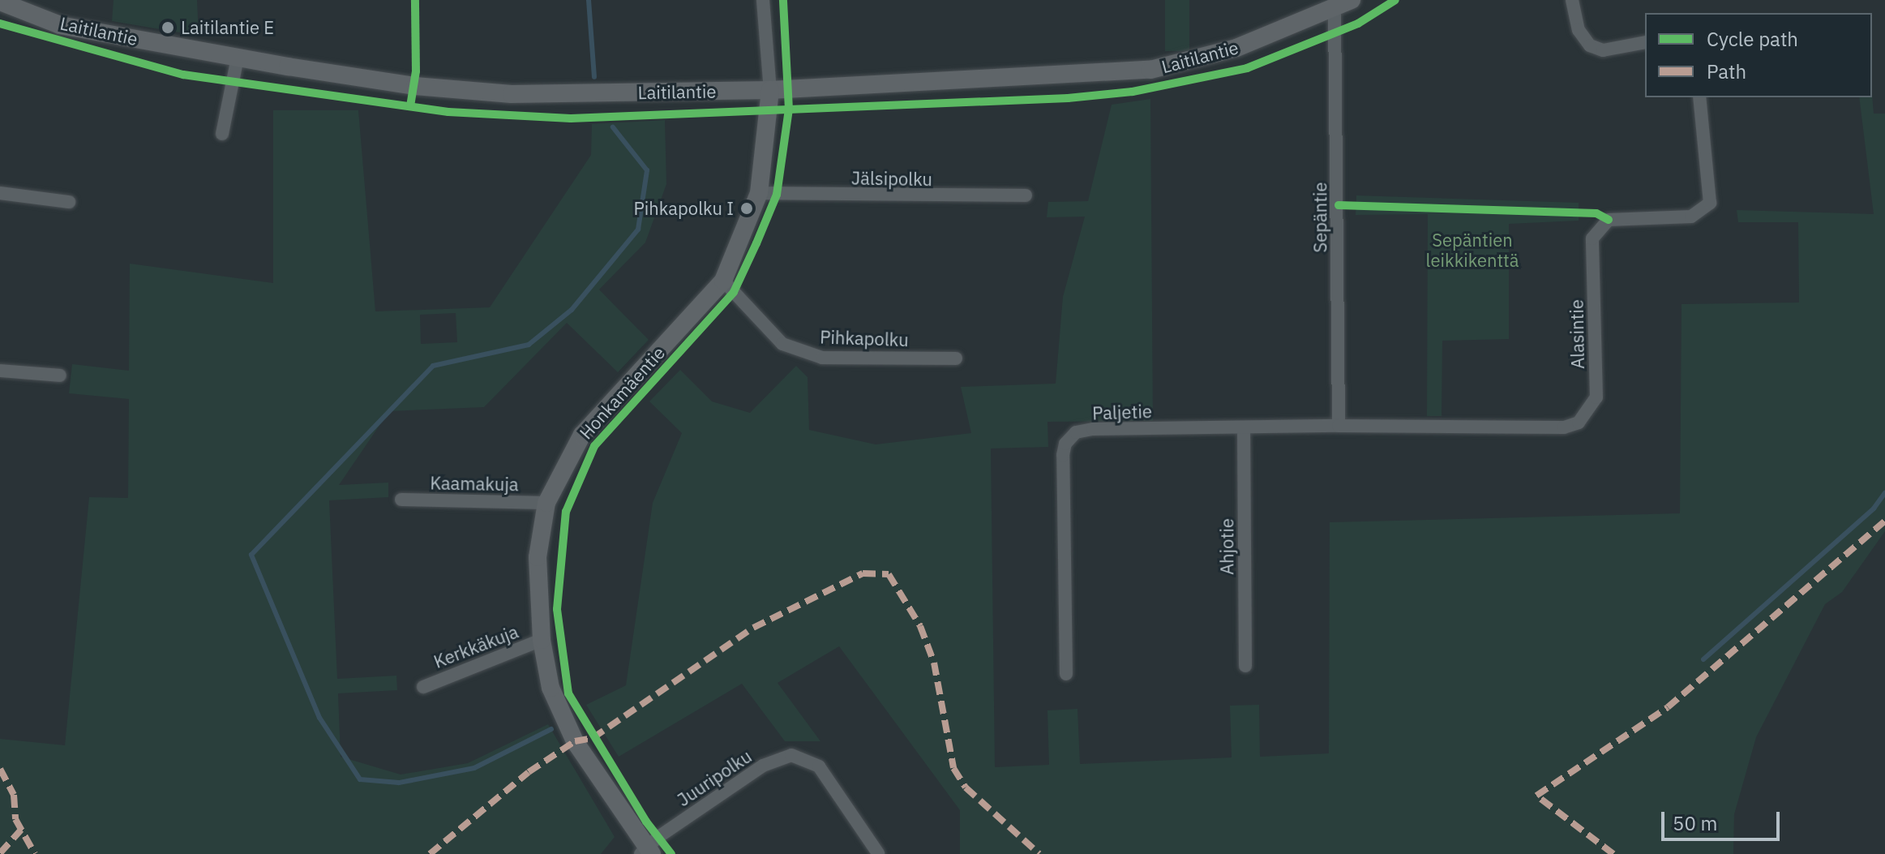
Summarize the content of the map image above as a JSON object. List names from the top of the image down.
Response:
{
  "streets": {
    "street": [
      "Laitilantie",
      "Jälsipolku",
      "Sepäntie",
      "Alasintie",
      "Pihkapolku",
      "Honkamäentie",
      "Paljetie",
      "Kaamakuja",
      "Ahjotie",
      "Kerkkäkuja",
      "Juuripolku"
    ]
  },
  "crossings": [
    ["Laitilantie", "Sepäntie"],
    ["Laitilantie", "Honkamäentie"],
    ["Jälsipolku", "Honkamäentie"],
    ["Sepäntie", "Alasintie"],
    ["Sepäntie", "Paljetie"],
    ["Alasintie", "Paljetie"],
    ["Pihkapolku", "Honkamäentie"],
    ["Honkamäentie", "Kaamakuja"],
    ["Honkamäentie", "Kerkkäkuja"],
    ["Honkamäentie", "Juuripolku"],
    ["Paljetie", "Ahjotie"]
  ],
  "parks": ["Sepäntien leikkikenttä"],
  "places": ["Laitilantie E", "Pihkapolku I"],
  "legend": ["Cycle path", "Path"],
  "scale_bar": "50 m"
}
